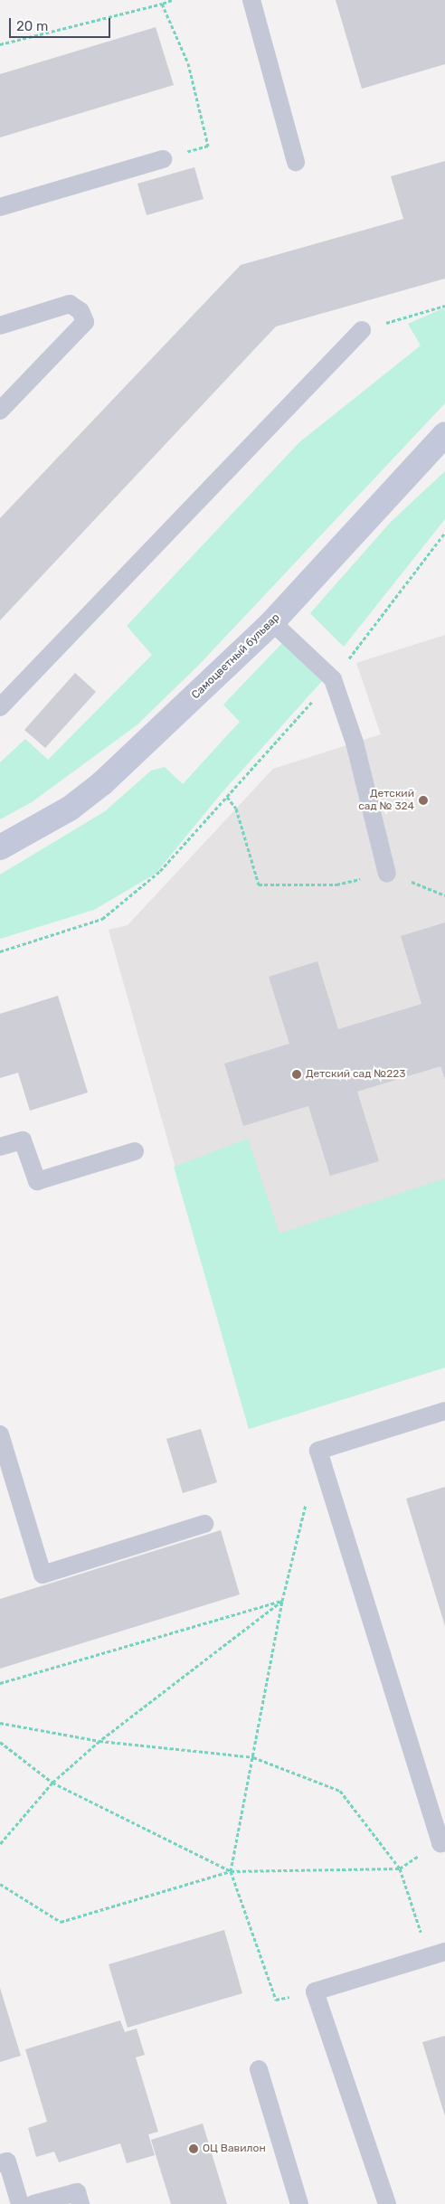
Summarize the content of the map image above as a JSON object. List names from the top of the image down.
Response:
{
  "streets": {
    "street": ["Самоцветный бульвар"]
  },
  "places": ["Детский сад № 324", "Детский сад №223", "ОЦ Вавилон"],
  "scale_bar": "20 m"
}
